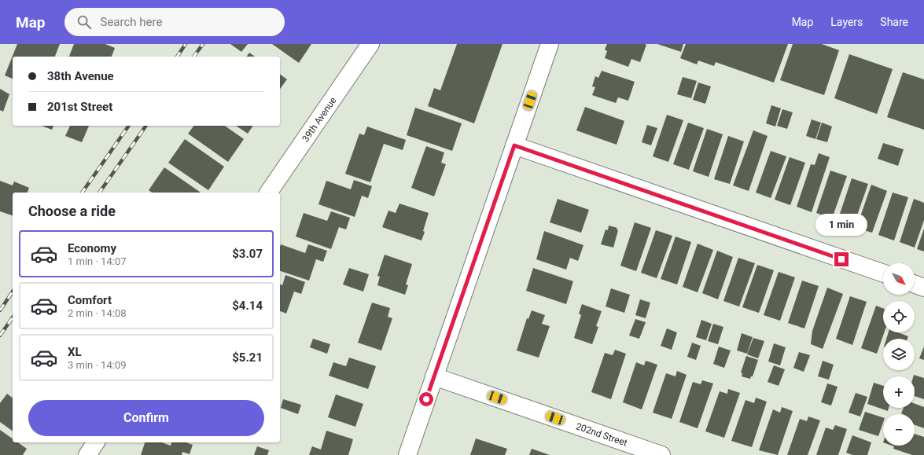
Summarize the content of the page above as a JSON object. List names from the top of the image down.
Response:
{
  "streets": {
    "street": ["39th Avenue", "202nd Street"]
  },
  "north": "bottom right",
  "page": {
    "header": "Map",
    "search": "Search here",
    "nav": ["Map", "Layers", "Share"],
    "banner": ["38th Avenue", "201st Street"],
    "heading": "Choose a ride",
    "bubble": "1 min",
    "list": [
      {
        "name": "Economy",
        "note": "1 min · 14:07",
        "value": "$3.07"
      },
      {
        "name": "Comfort",
        "note": "2 min · 14:08",
        "value": "$4.14"
      },
      {
        "name": "XL",
        "note": "3 min · 14:09",
        "value": "$5.21"
      }
    ],
    "map_buttons": ["+", "−"],
    "buttons": "Confirm"
  }
}
